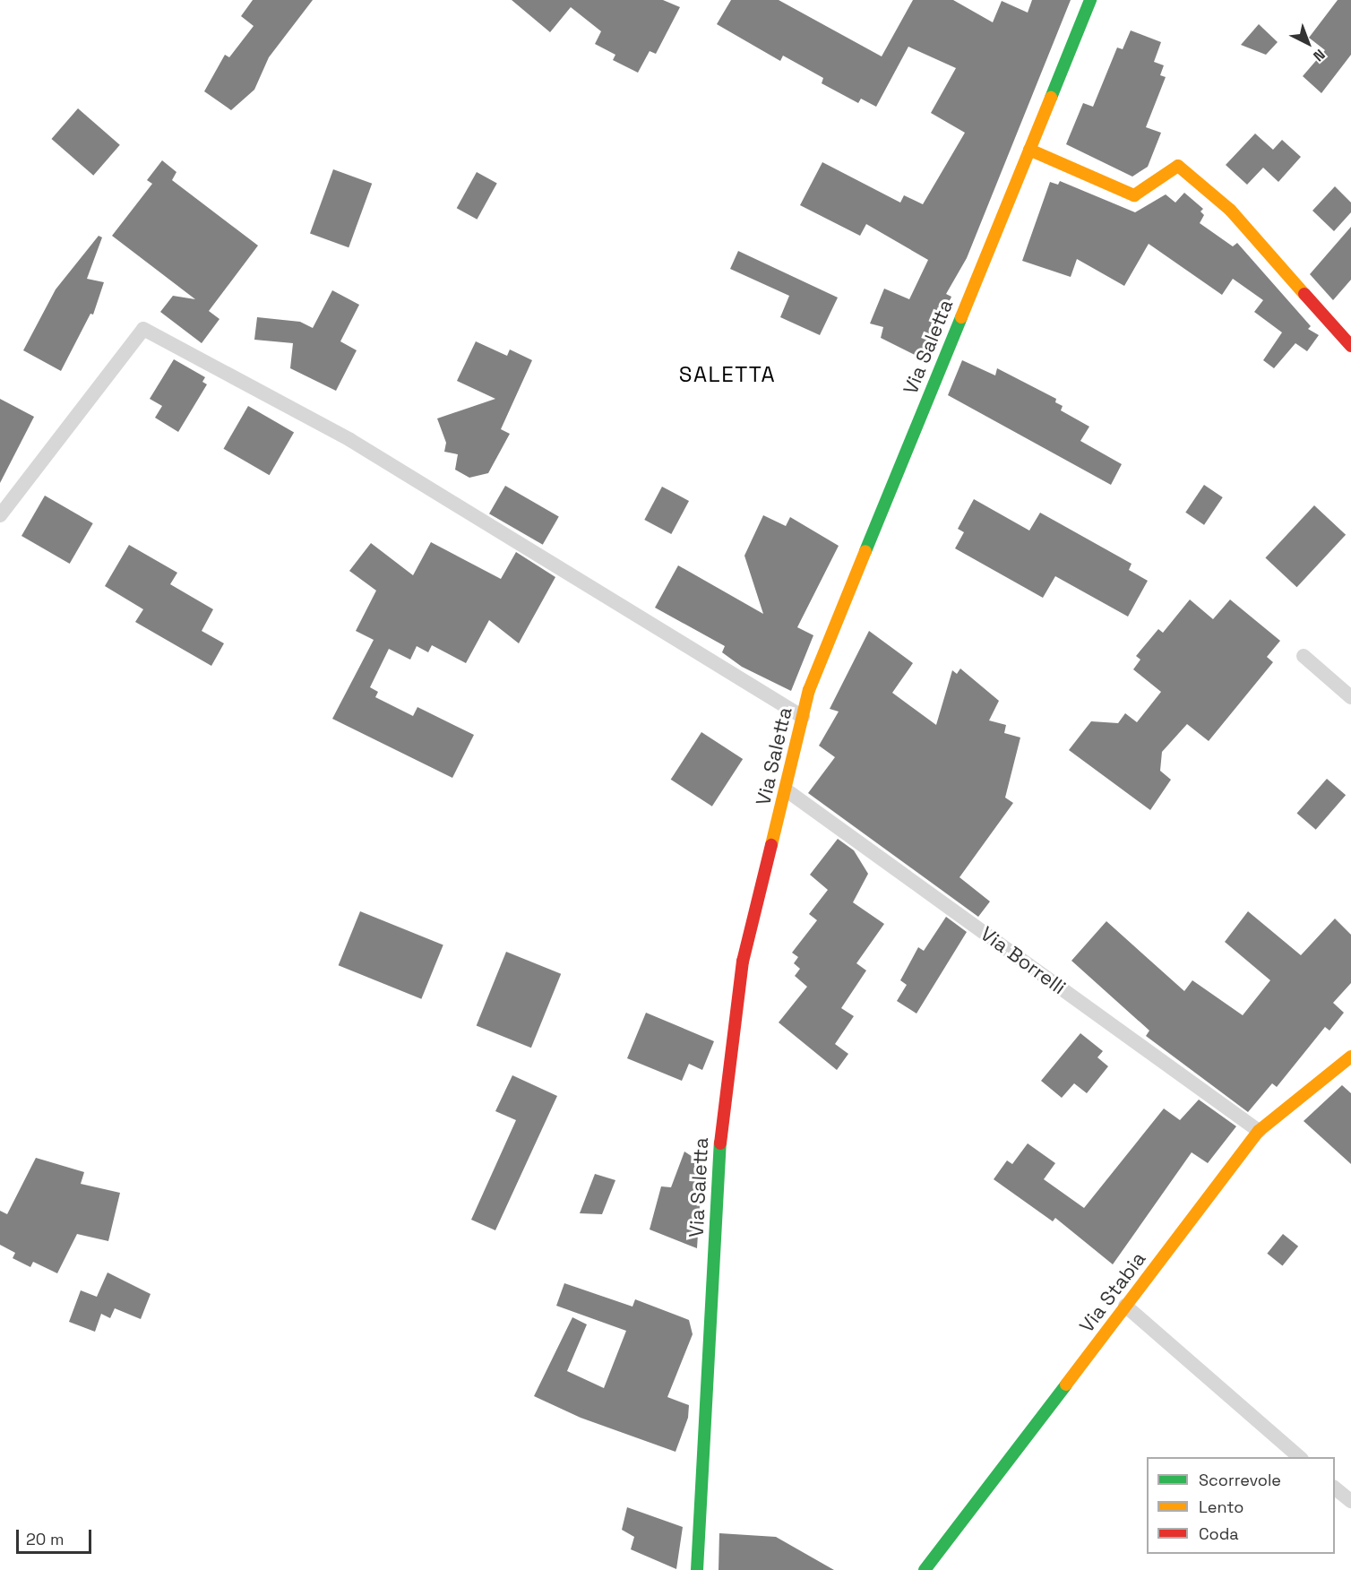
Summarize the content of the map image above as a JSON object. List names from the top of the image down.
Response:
{
  "streets": {
    "street": ["Via Saletta", "Via Stabia"],
    "lane": ["Via Borrelli"]
  },
  "crossings": [
    ["Via Saletta", "Via Borrelli"],
    ["Via Borrelli", "Via Stabia"]
  ],
  "districts": ["SALETTA"],
  "legend": ["Scorrevole", "Lento", "Coda"],
  "scale_bar": "20 m",
  "north": "bottom right"
}
